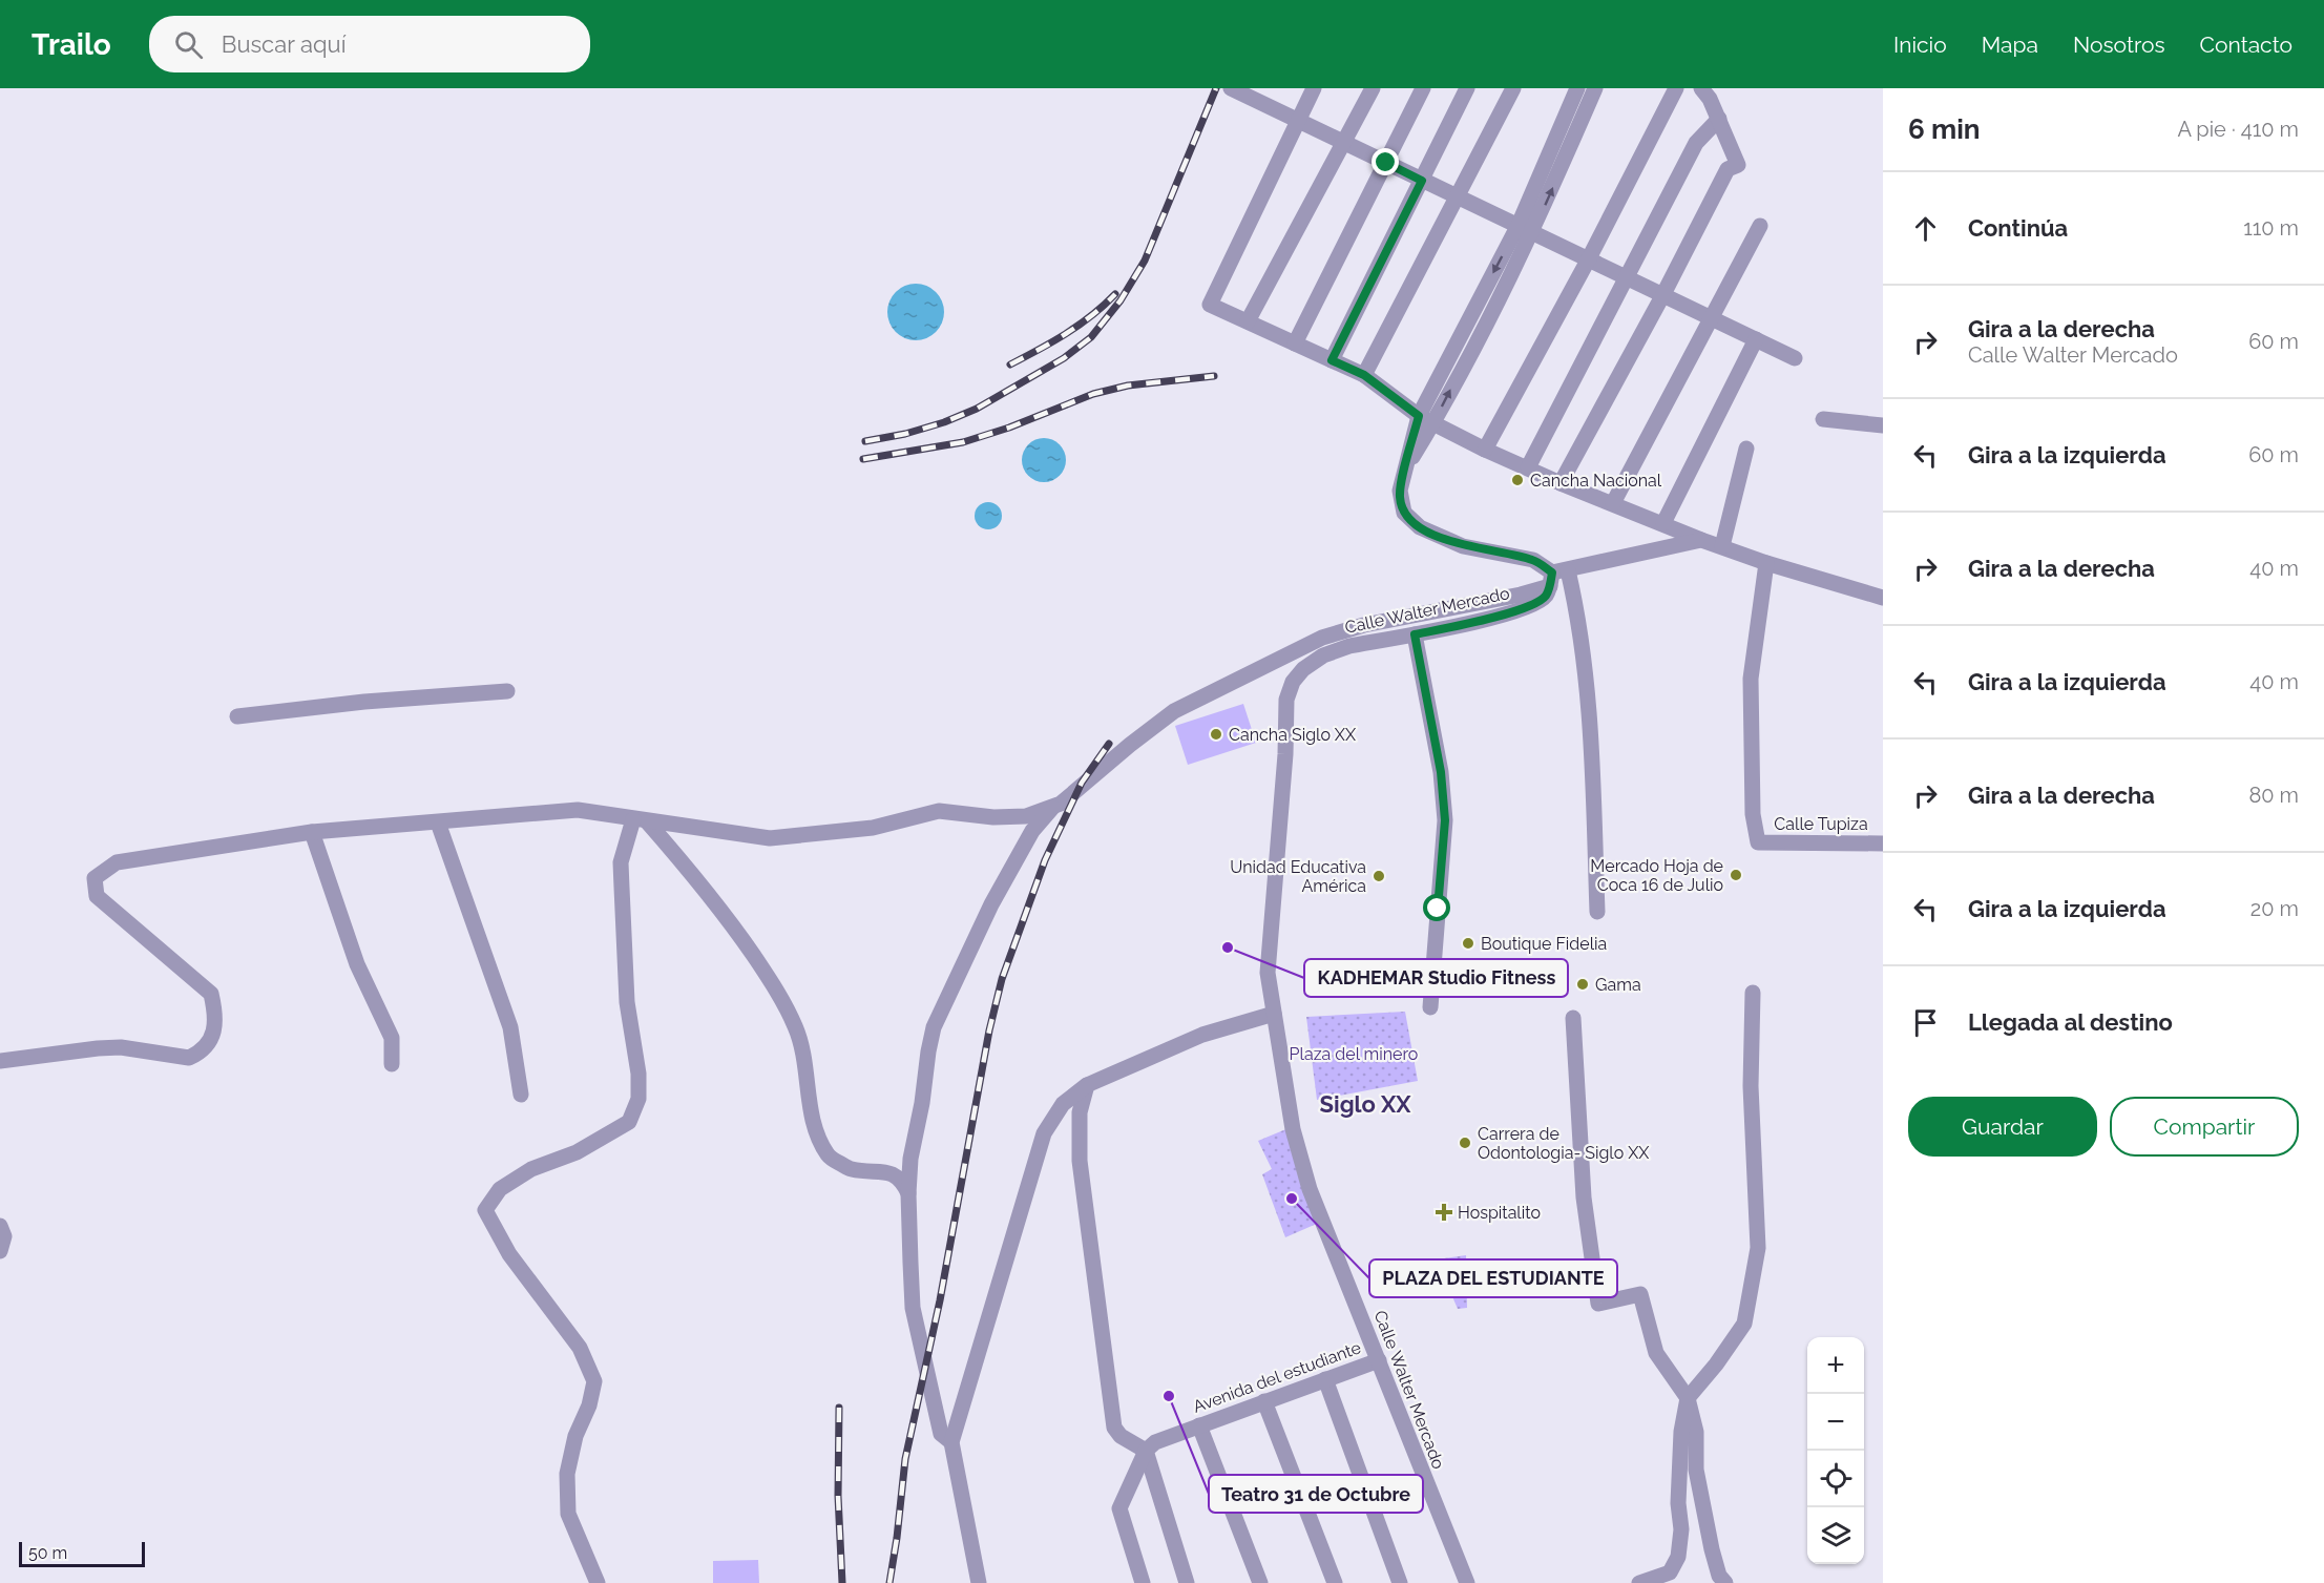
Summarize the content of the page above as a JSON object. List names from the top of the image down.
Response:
{
  "streets": {
    "street": ["Calle Walter Mercado", "Calle Tupiza", "Avenida del estudiante"]
  },
  "crossings": [
    ["Calle Walter Mercado", "Avenida del estudiante"]
  ],
  "districts": ["Siglo XX"],
  "parks": ["Plaza del minero"],
  "places": {
    "other": [
      "Cancha Nacional",
      "Cancha Siglo XX",
      "Mercado Hoja de Coca 16 de Julio",
      "Unidad Educativa América",
      "Boutique Fidelia",
      "KADHEMAR Studio Fitness",
      "Gama",
      "Carrera de Odontologia- Siglo XX",
      "PLAZA DEL ESTUDIANTE",
      "Teatro 31 de Octubre"
    ],
    "health": ["Hospitalito"]
  },
  "scale_bar": "50 m",
  "page": {
    "header": "Trailo",
    "search": "Buscar aquí",
    "nav": [
      "Inicio",
      "Mapa",
      "Nosotros",
      "Contacto"
    ],
    "heading": ["6 min", "A pie · 410 m"],
    "list": [
      ["Continúa", "110 m"],
      ["Gira a la derecha", "Calle Walter Mercado", "60 m"],
      ["Gira a la izquierda", "60 m"],
      ["Gira a la derecha", "40 m"],
      ["Gira a la izquierda", "40 m"],
      ["Gira a la derecha", "80 m"],
      ["Gira a la izquierda", "20 m"],
      "Llegada al destino"
    ],
    "buttons": ["Guardar", "Compartir"],
    "map_buttons": ["+", "−"],
    "scale": "50 m"
  }
}
